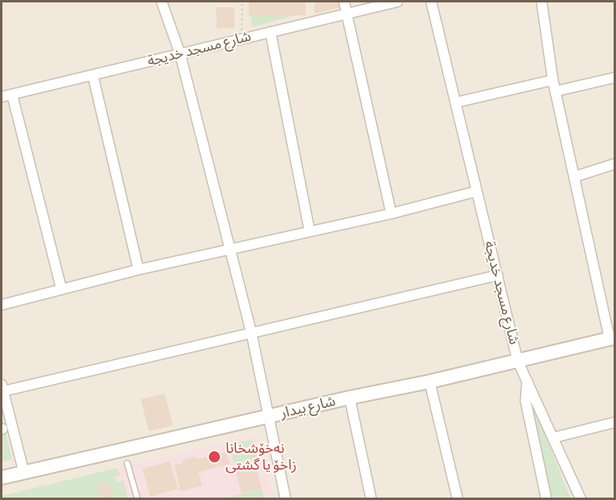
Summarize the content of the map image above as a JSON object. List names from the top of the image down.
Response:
{
  "streets": {
    "main road": ["شارع بيدار"],
    "street": ["شارع مسجد خديجة"]
  },
  "crossings": [
    ["شارع مسجد خديجة", "شارع بيدار"]
  ],
  "places": ["نەخۆشخانا زاخۆ یا گشتی"]
}
